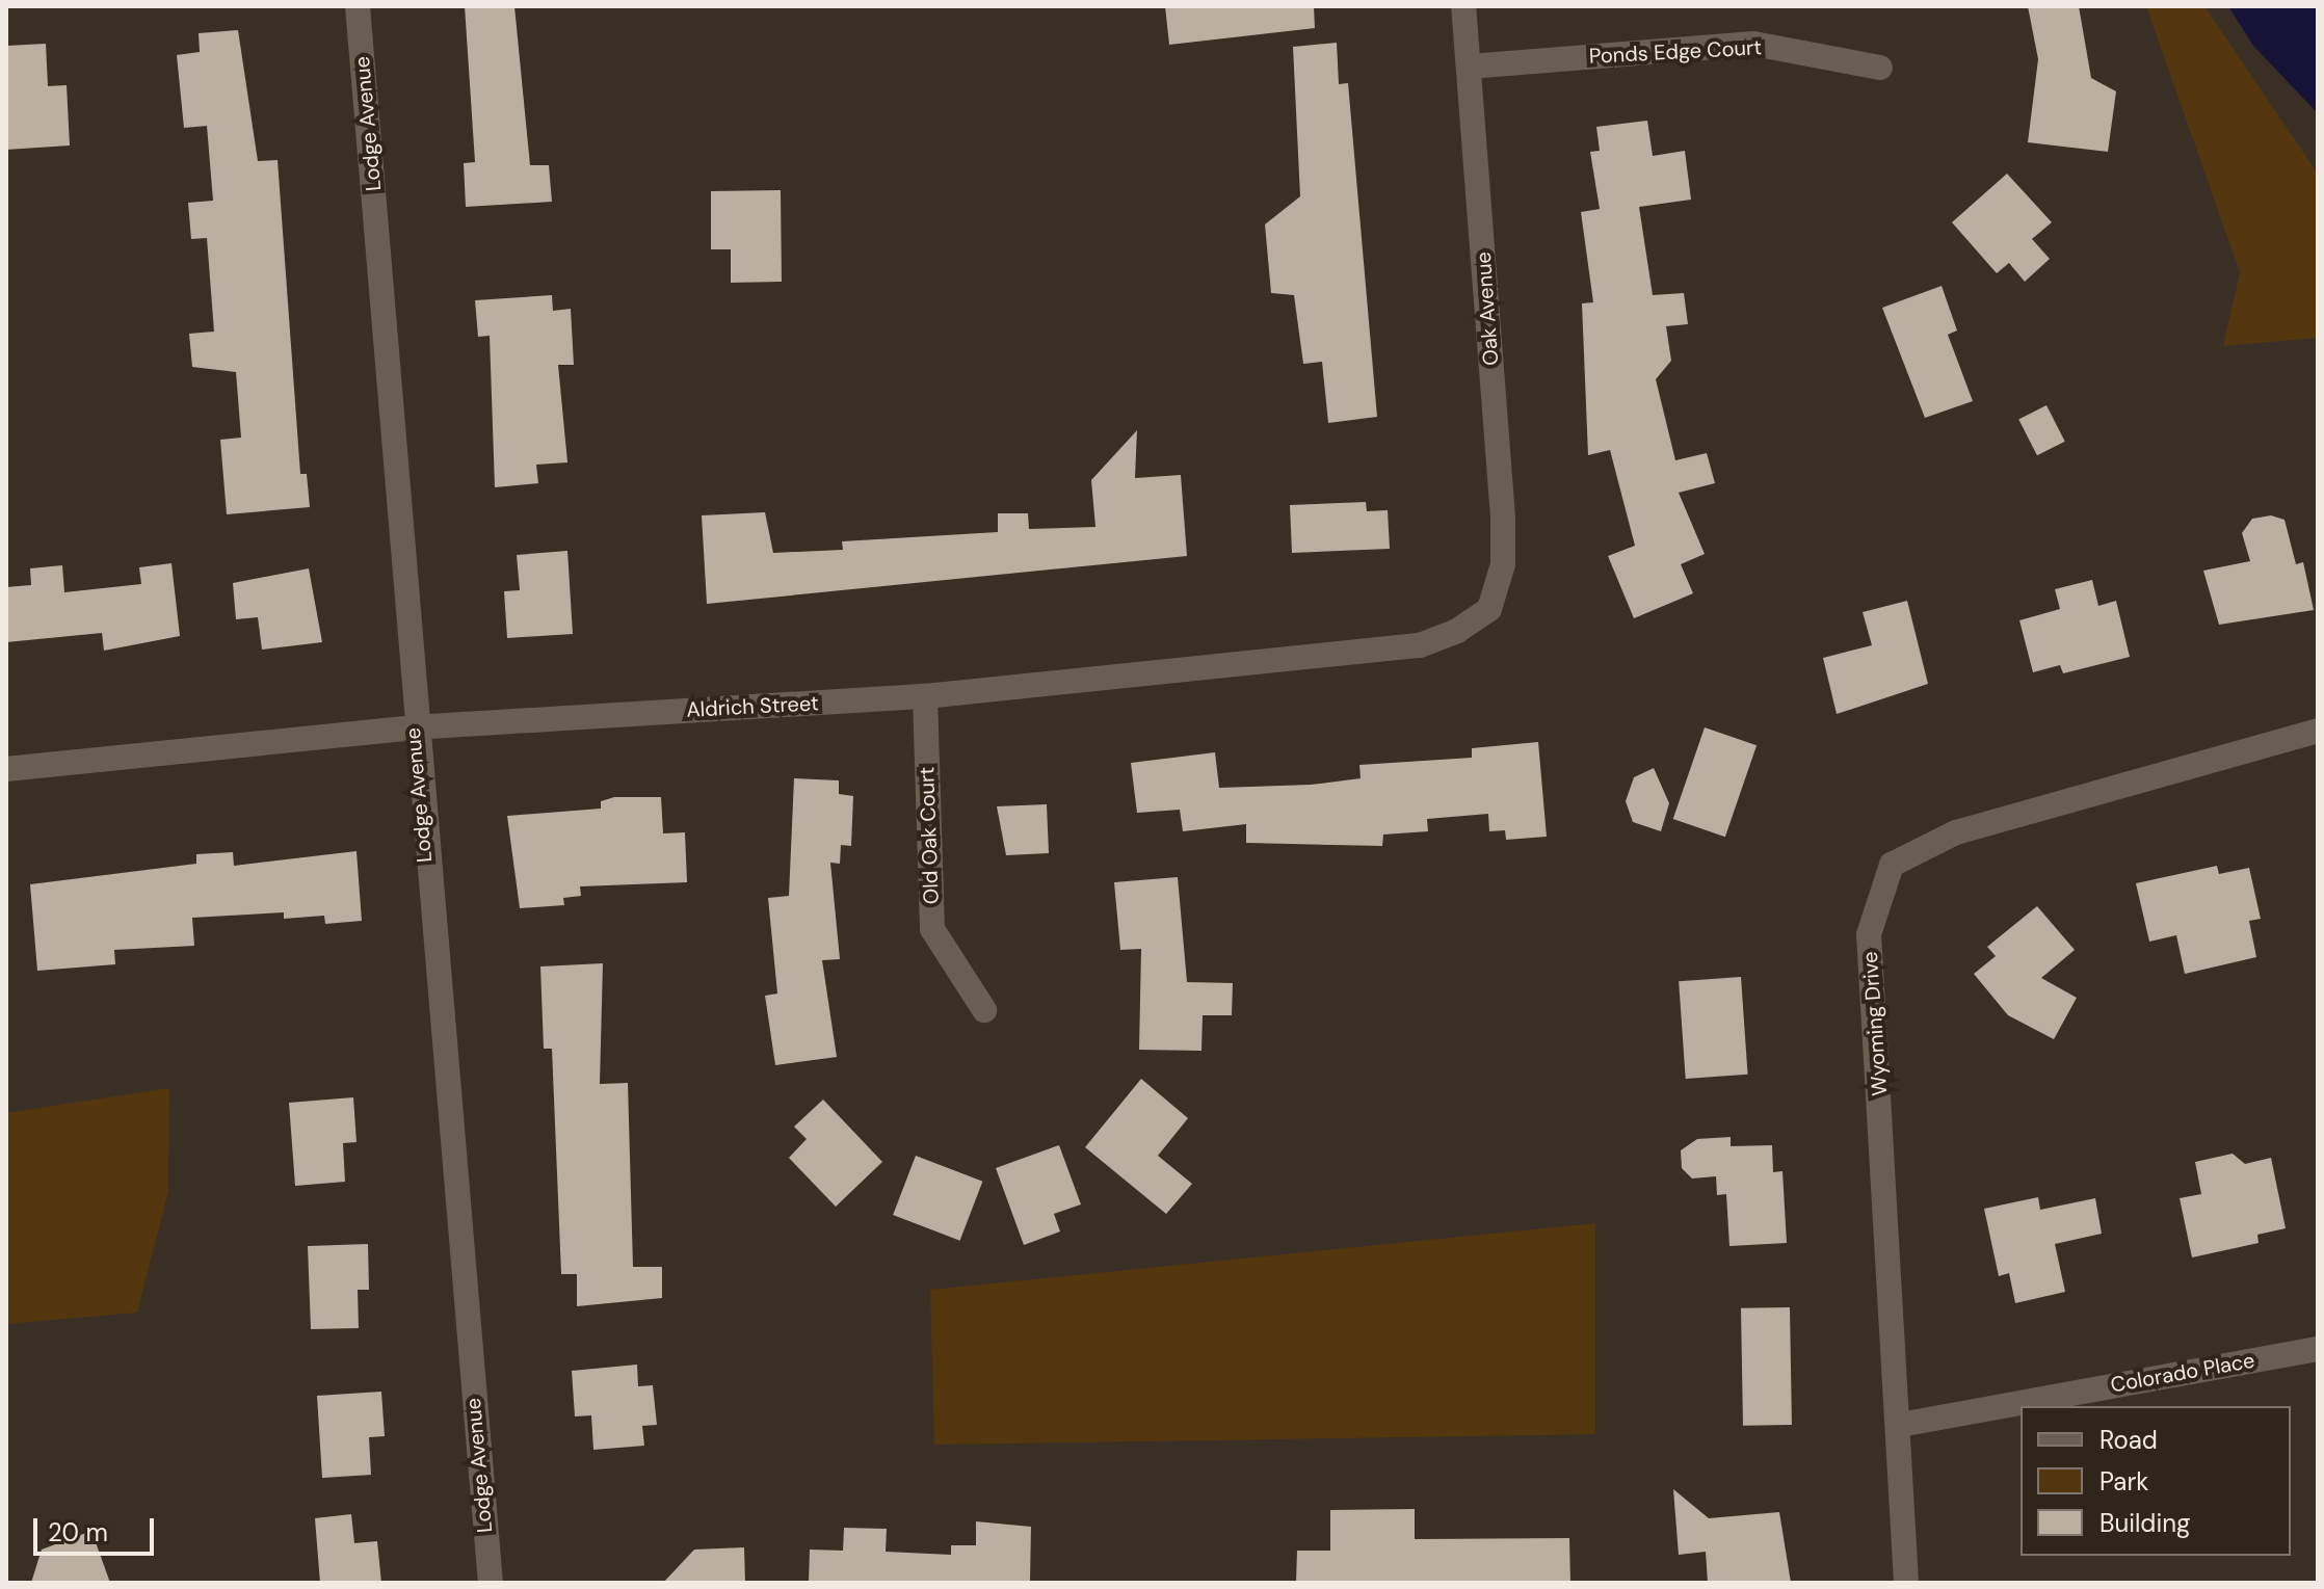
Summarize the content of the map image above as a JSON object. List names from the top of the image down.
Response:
{
  "streets": {
    "street": [
      "Ponds Edge Court",
      "Lodge Avenue",
      "Oak Avenue",
      "Aldrich Street",
      "Old Oak Court",
      "Wyoming Drive",
      "Colorado Place"
    ]
  },
  "crossings": [
    ["Ponds Edge Court", "Oak Avenue"],
    ["Lodge Avenue", "Aldrich Street"],
    ["Oak Avenue", "Aldrich Street"],
    ["Aldrich Street", "Old Oak Court"],
    ["Wyoming Drive", "Colorado Place"]
  ],
  "legend": ["Road", "Park", "Building"],
  "scale_bar": "20 m"
}
